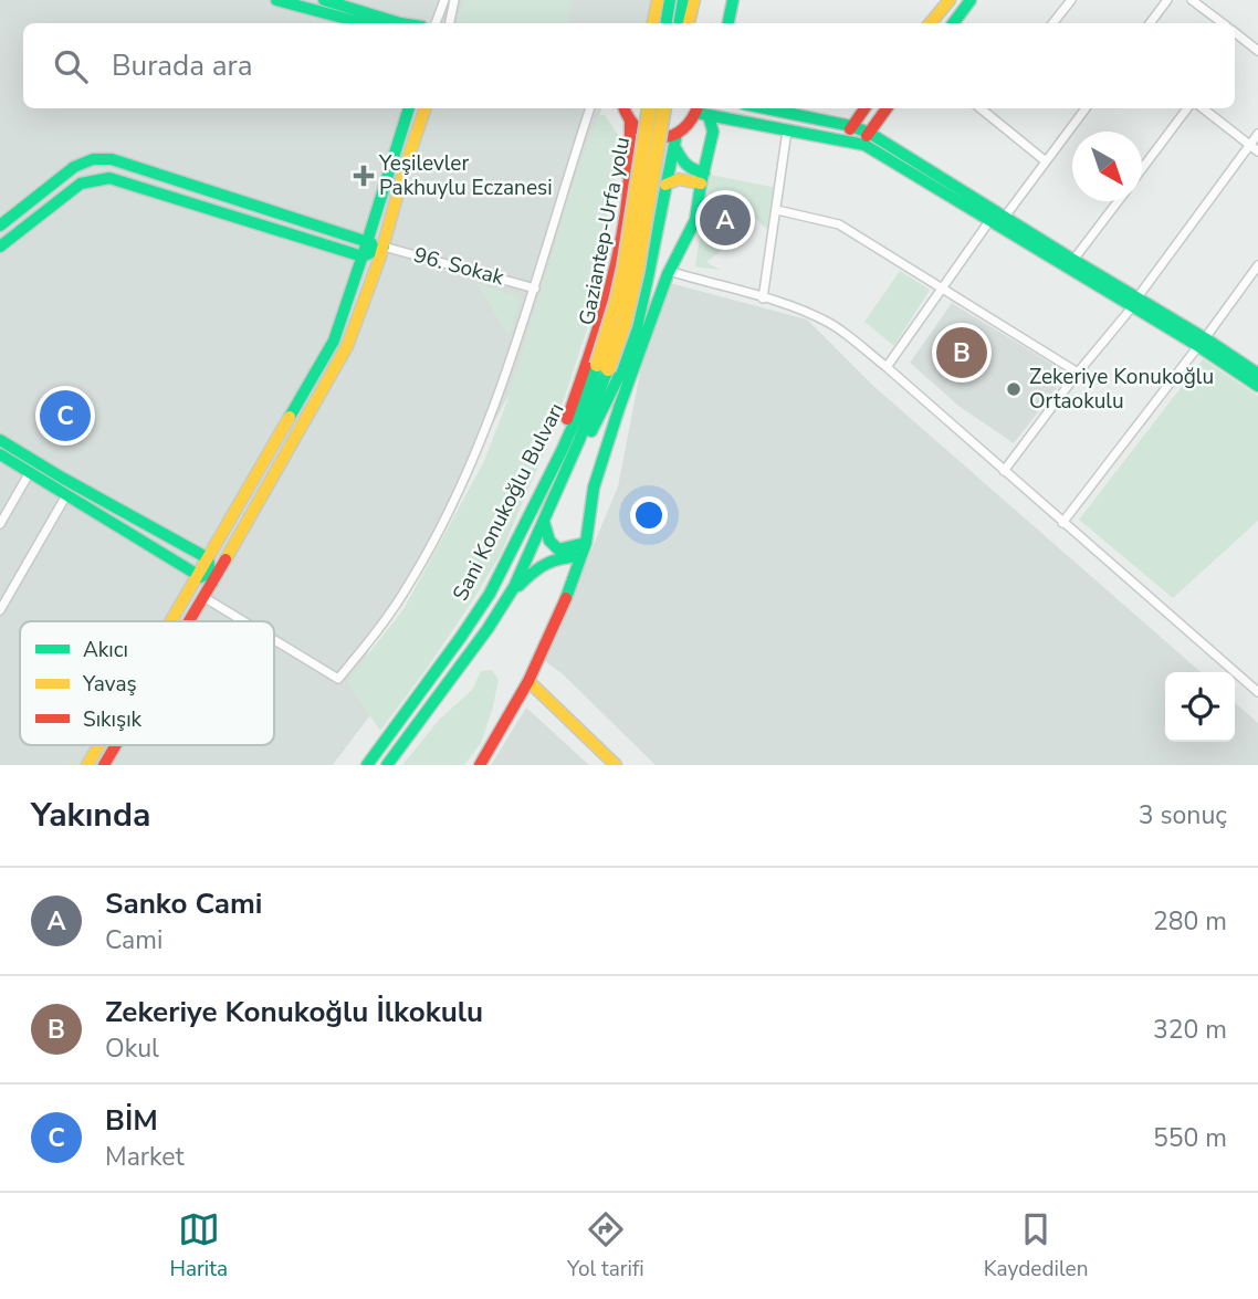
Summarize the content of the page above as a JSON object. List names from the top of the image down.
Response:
{
  "streets": {
    "main road": ["Gaziantep-Urfa yolu", "Sani Konukoğlu Bulvarı"],
    "street": ["96. Sokak"]
  },
  "crossings": [
    ["Gaziantep-Urfa yolu", "Sani Konukoğlu Bulvarı"]
  ],
  "places": {
    "health": ["Yeşilevler Pakhuylu Eczanesi"],
    "other": ["Zekeriye Konukoğlu Ortaokulu"]
  },
  "legend": ["Akıcı", "Yavaş", "Sıkışık"],
  "north": "bottom right",
  "page": {
    "search": "Burada ara",
    "pins": ["A", "B", "C"],
    "heading": ["Yakında", "3 sonuç"],
    "list": [
      {
        "mark": "A",
        "name": "Sanko Cami",
        "note": "Cami",
        "value": "280 m"
      },
      {
        "mark": "B",
        "name": "Zekeriye Konukoğlu İlkokulu",
        "note": "Okul",
        "value": "320 m"
      },
      {
        "mark": "C",
        "name": "BİM",
        "note": "Market",
        "value": "550 m"
      }
    ],
    "nav": ["Harita", "Yol tarifi", "Kaydedilen"]
  }
}
